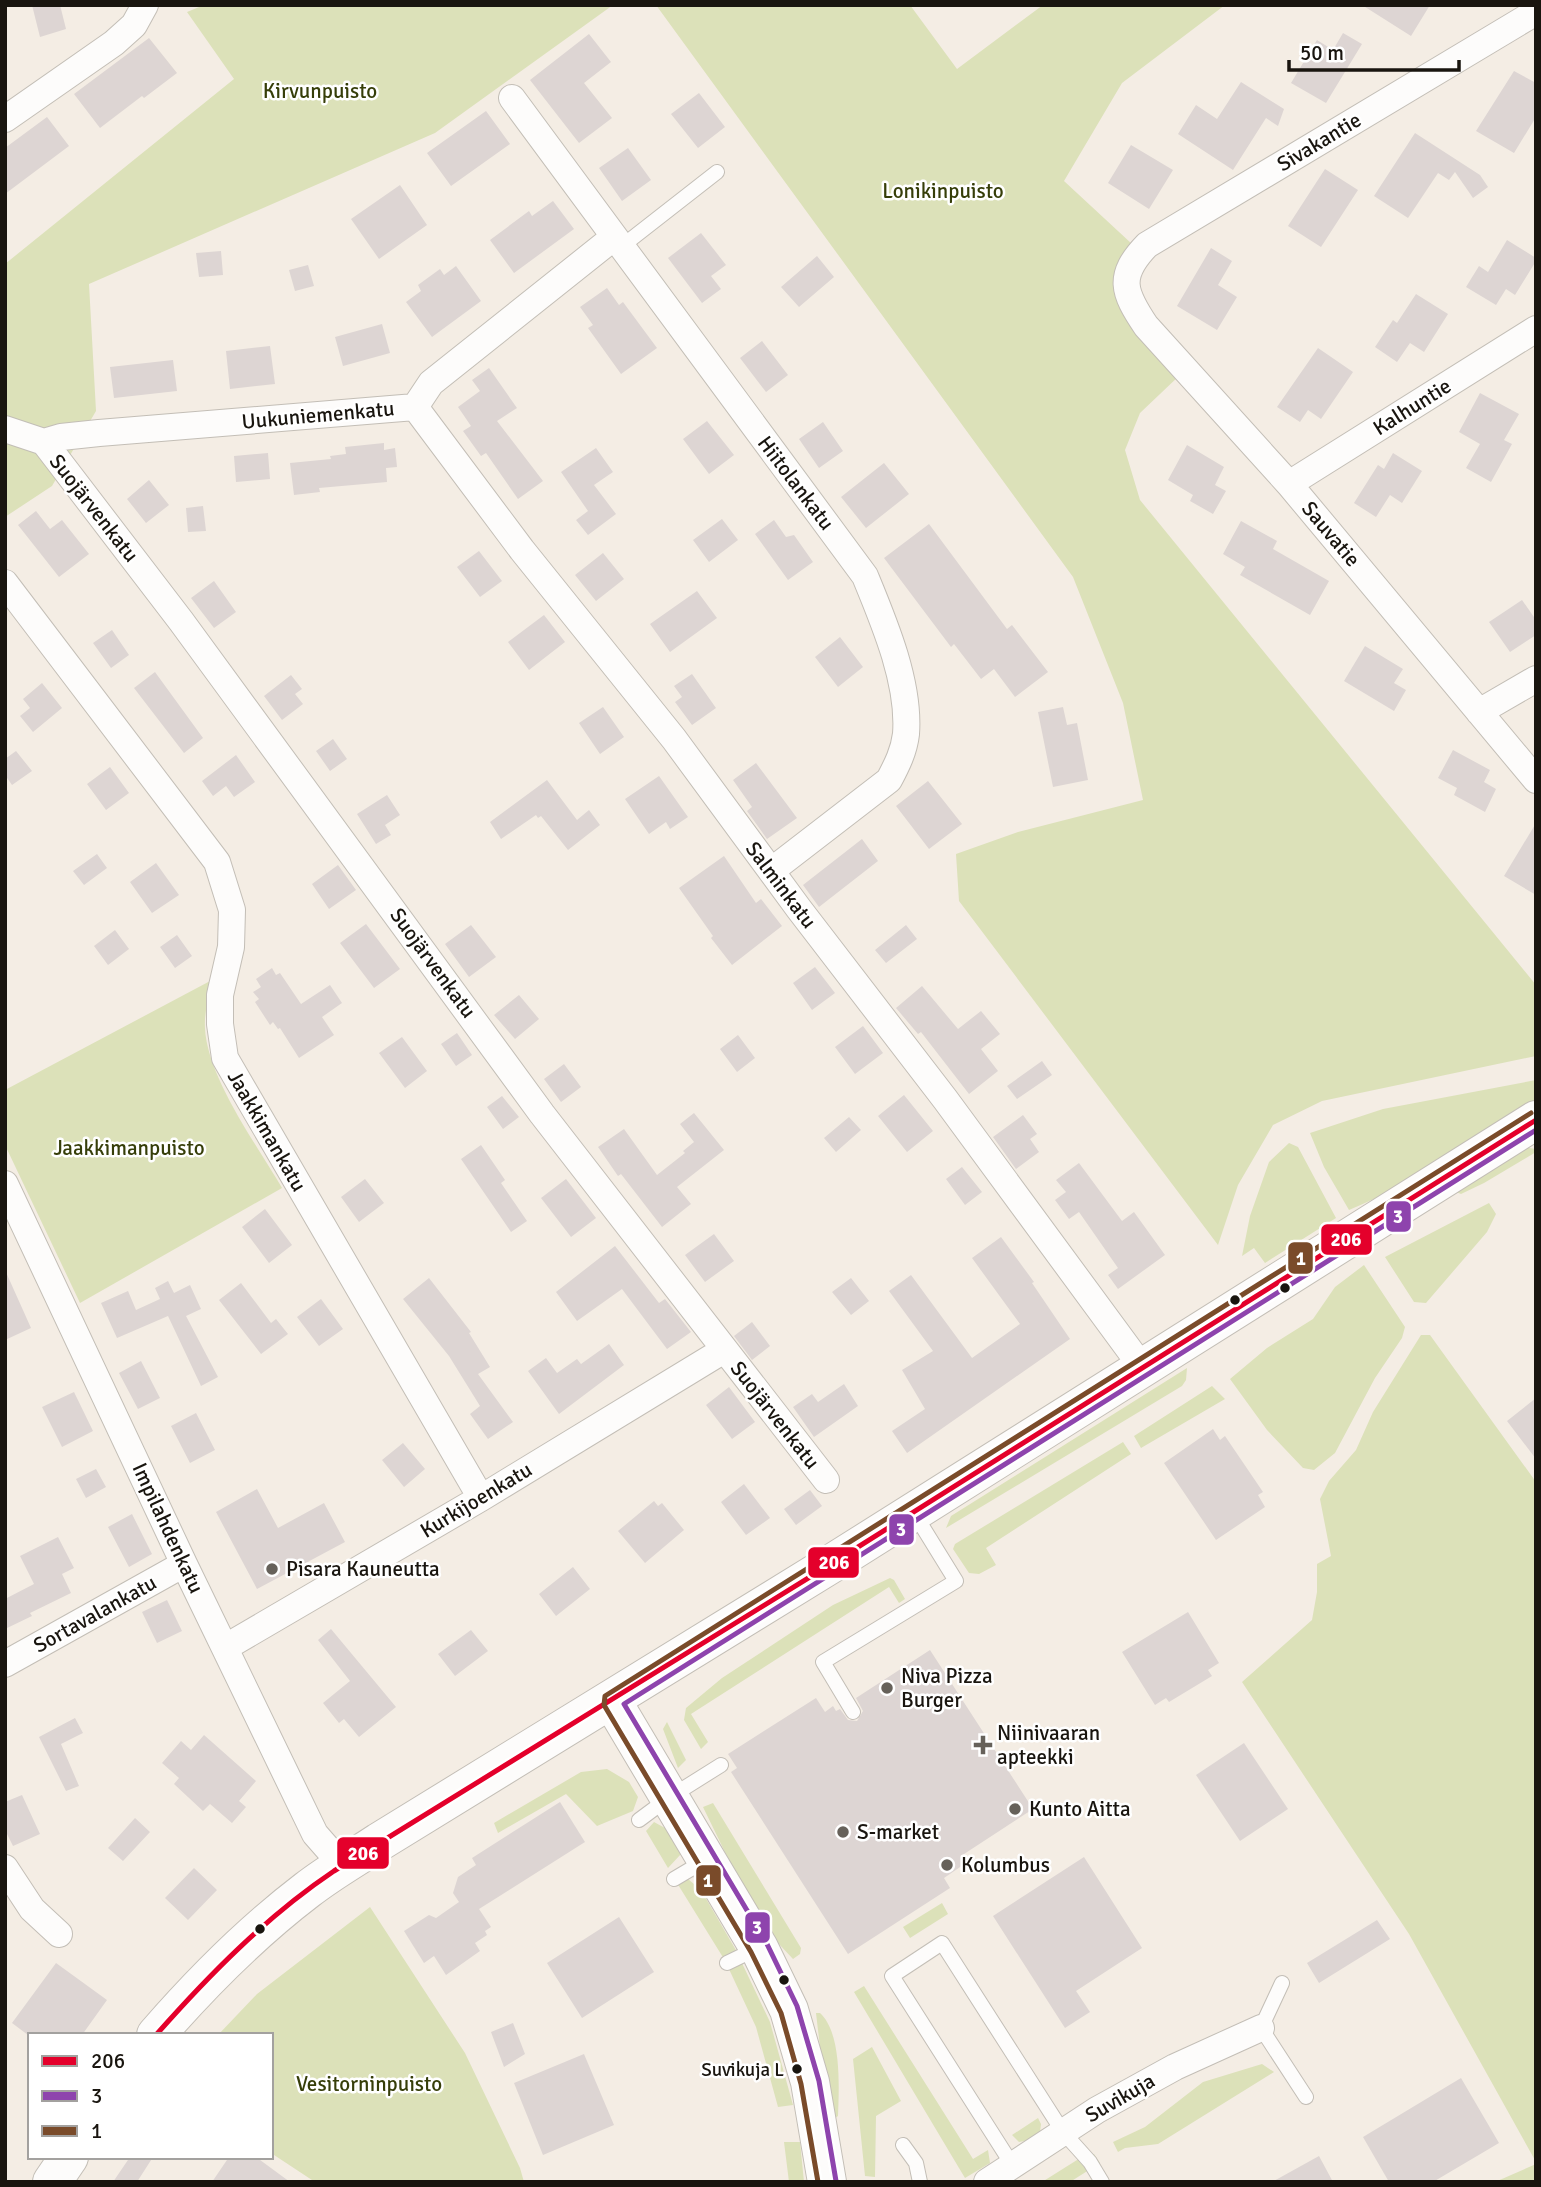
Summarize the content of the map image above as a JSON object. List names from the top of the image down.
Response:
{
  "streets": {
    "street": [
      "Sivakantie",
      "Kalhuntie",
      "Uukuniemenkatu",
      "Hiitolankatu",
      "Suojärvenkatu",
      "Sauvatie",
      "Salminkatu",
      "Jaakkimankatu",
      "Kurkijoenkatu",
      "Impilahdenkatu",
      "Sortavalankatu",
      "Suvikuja"
    ]
  },
  "crossings": [
    ["Sivakantie", "Sauvatie"],
    ["Kalhuntie", "Sauvatie"],
    ["Uukuniemenkatu", "Hiitolankatu"],
    ["Uukuniemenkatu", "Suojärvenkatu"],
    ["Uukuniemenkatu", "Salminkatu"],
    ["Hiitolankatu", "Salminkatu"],
    ["Suojärvenkatu", "Kurkijoenkatu"],
    ["Jaakkimankatu", "Kurkijoenkatu"],
    ["Kurkijoenkatu", "Impilahdenkatu"],
    ["Impilahdenkatu", "Sortavalankatu"]
  ],
  "parks": [
    "Kirvunpuisto",
    "Lonikinpuisto",
    "Jaakkimanpuisto",
    "Vesitorninpuisto"
  ],
  "places": {
    "other": [
      "Pisara Kauneutta",
      "Niva Pizza Burger",
      "Kunto Aitta",
      "S-market",
      "Kolumbus",
      "Suvikuja L"
    ],
    "health": ["Niinivaaran apteekki"]
  },
  "lines": ["transit line 1", "transit line 206", "transit line 3"],
  "legend": ["206", "3", "1"],
  "scale_bar": "50 m"
}
